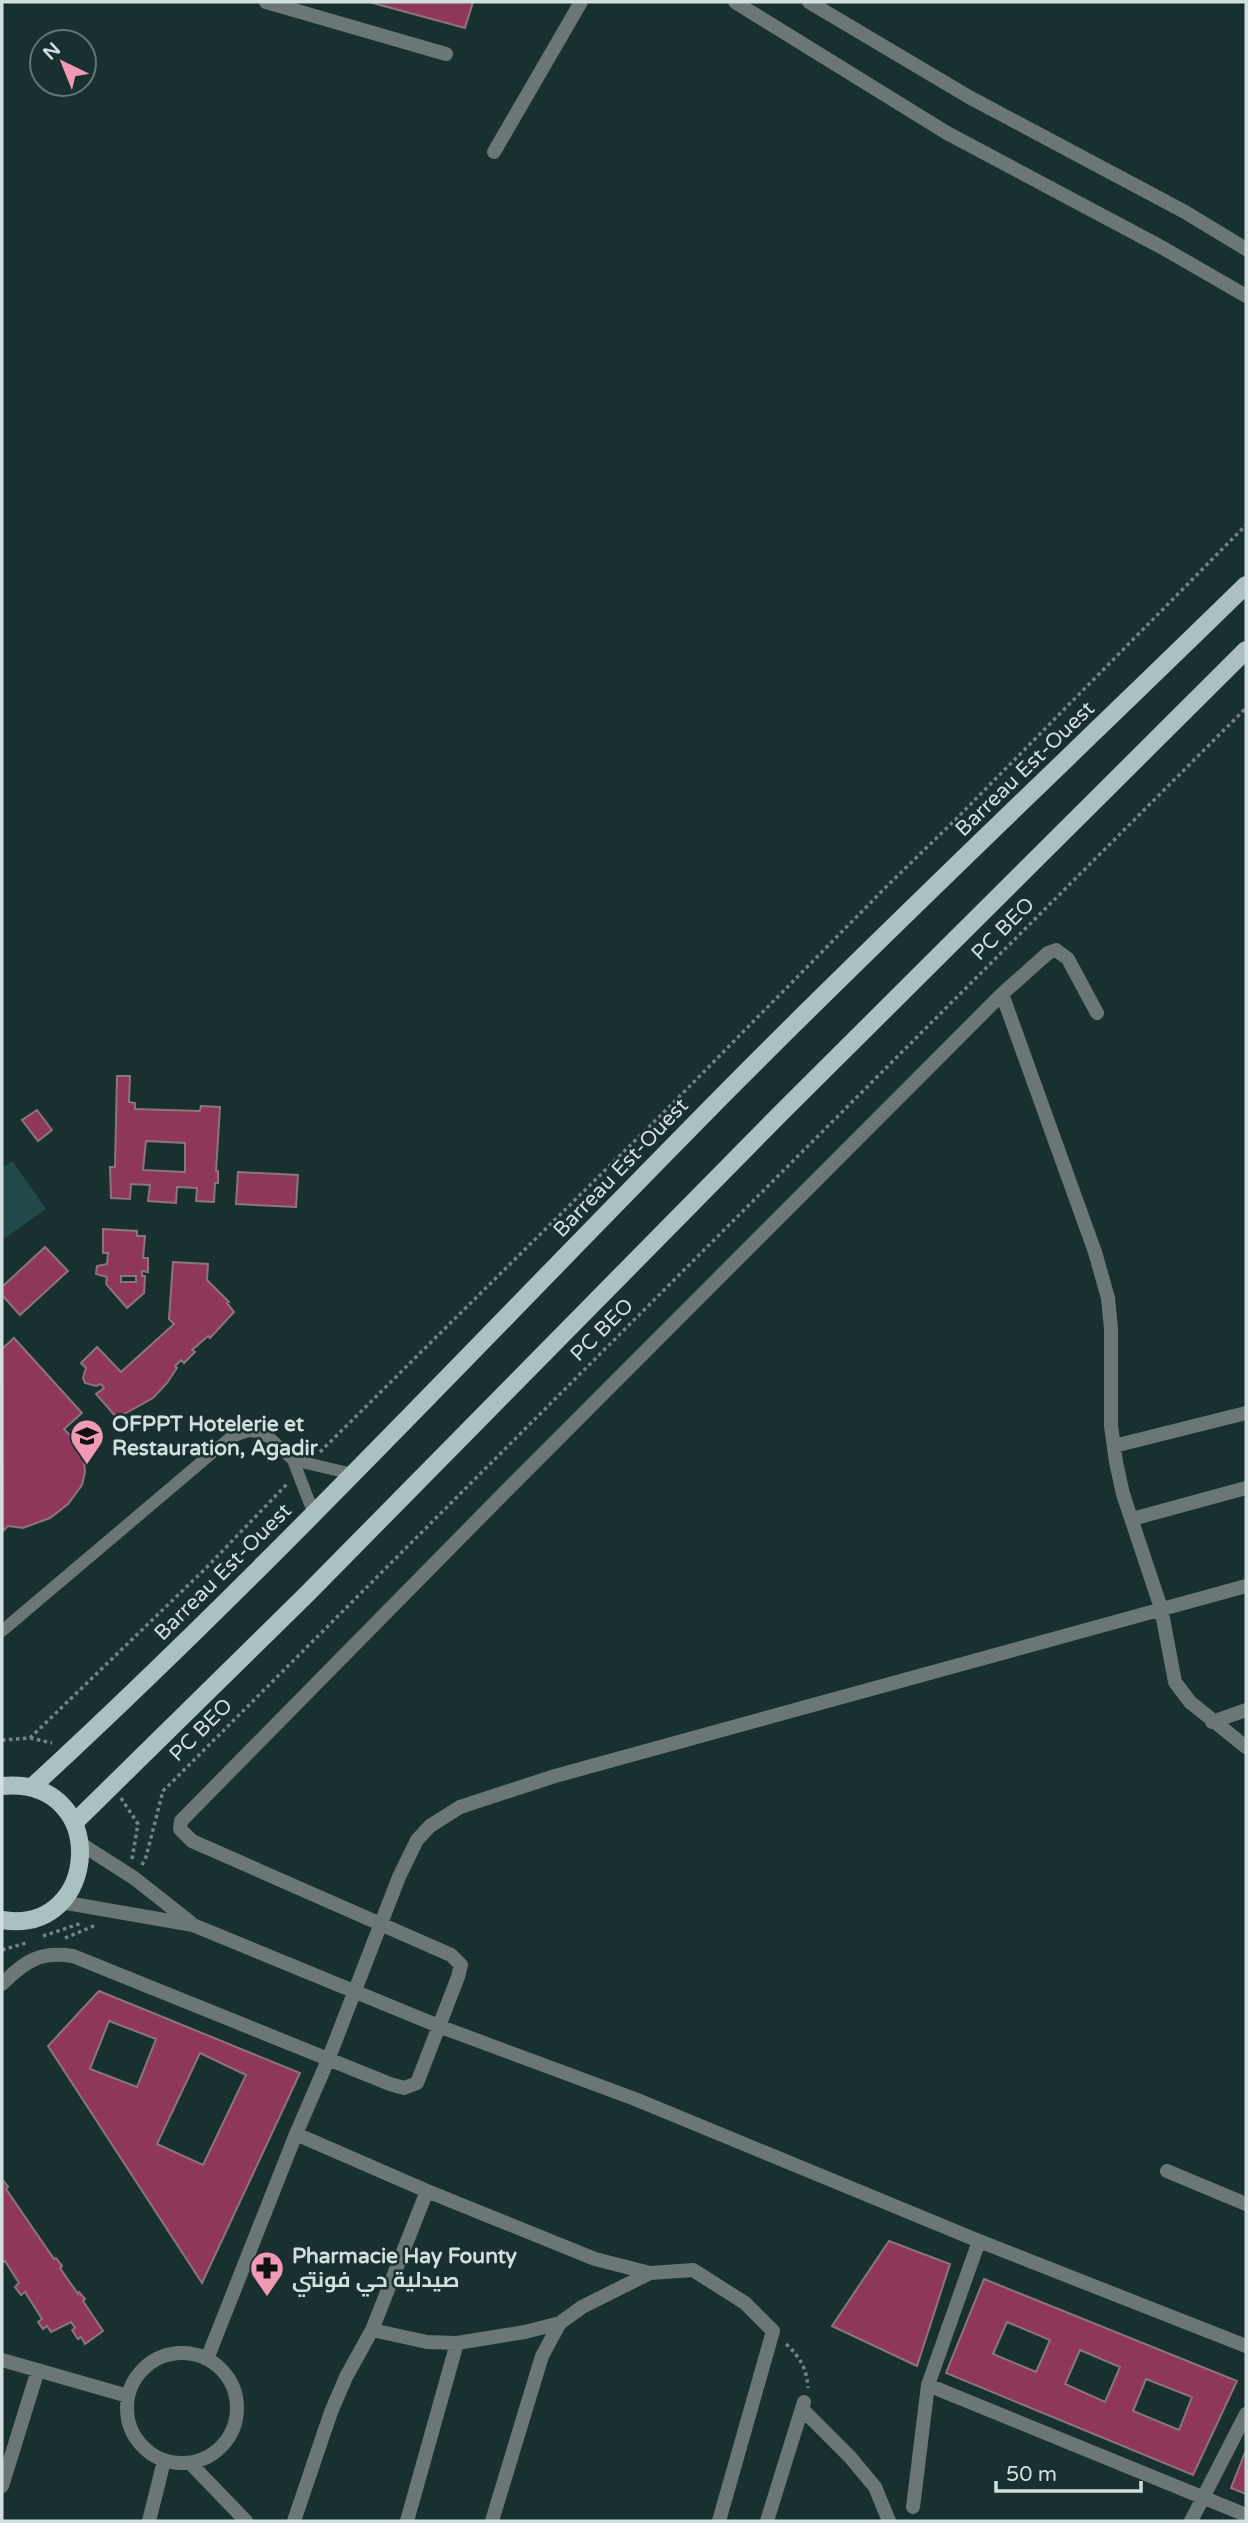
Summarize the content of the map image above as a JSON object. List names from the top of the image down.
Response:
{
  "streets": {
    "main road": ["Barreau Est-Ouest"],
    "path": ["PC BEO"]
  },
  "places": {
    "school or university": ["OFPPT Hotelerie et Restauration, Agadir"],
    "pharmacy": ["Pharmacie Hay Founty صيدلية حي فونتي"]
  },
  "scale_bar": "50 m",
  "north": "top left"
}
